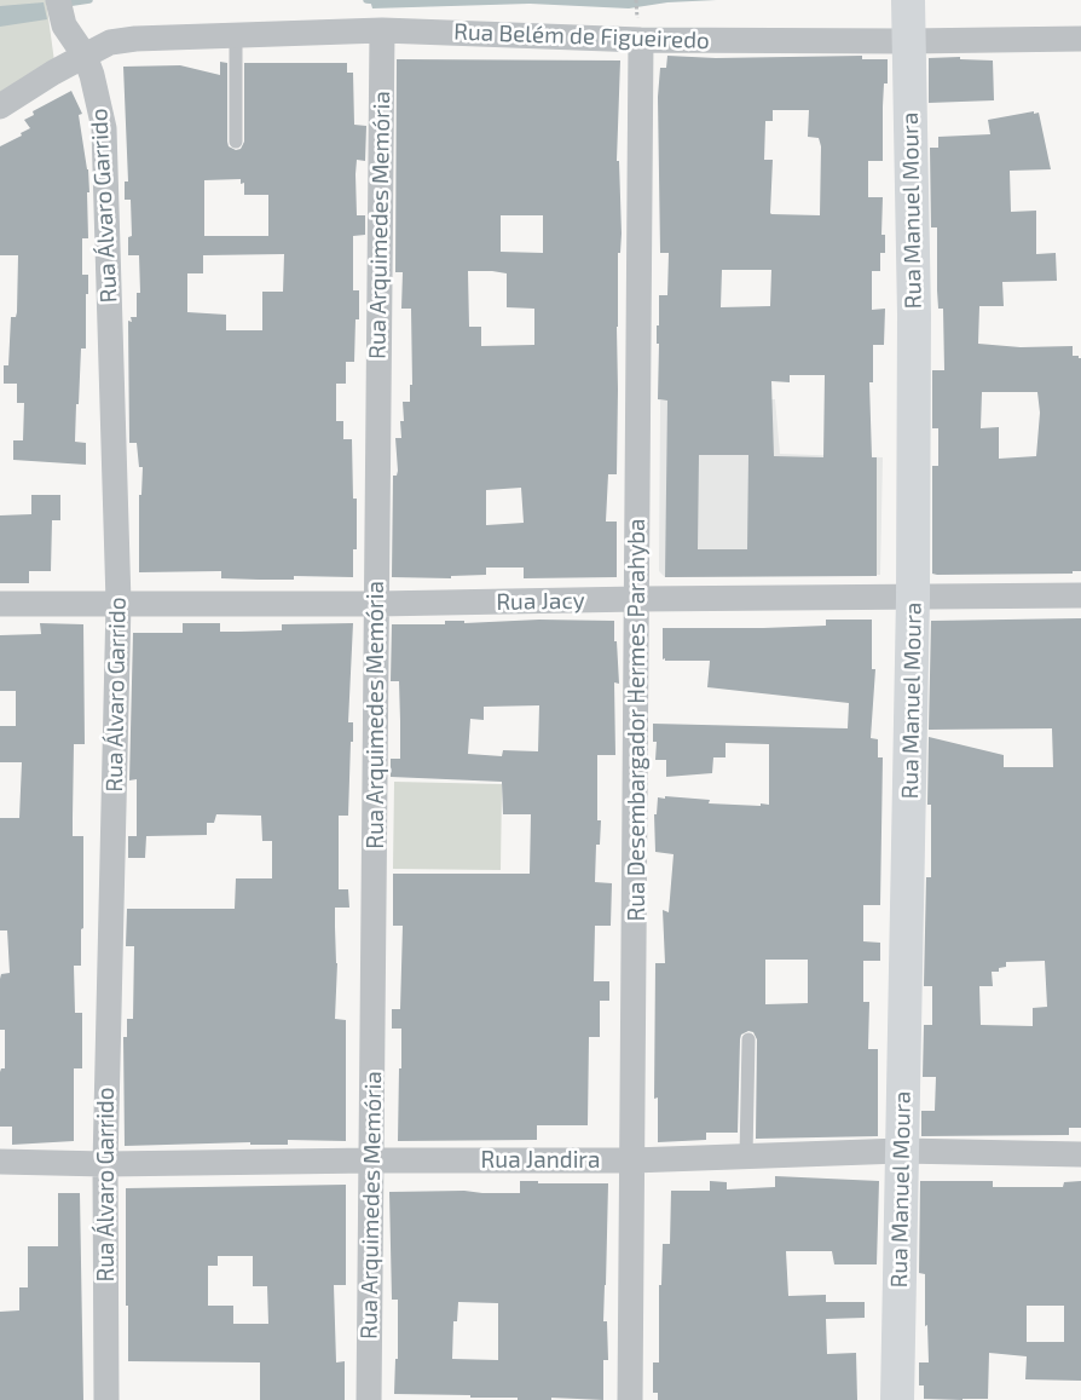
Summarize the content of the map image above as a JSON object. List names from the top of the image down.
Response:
{
  "streets": {
    "street": [
      "Rua Belém de Figueiredo",
      "Rua Álvaro Garrido",
      "Rua Manuel Moura",
      "Rua Arquimedes Memória",
      "Rua Jacy",
      "Rua Desembargador Hermes Parahyba",
      "Rua Jandira"
    ]
  },
  "crossings": [
    ["Rua Belém de Figueiredo", "Rua Álvaro Garrido"],
    ["Rua Belém de Figueiredo", "Rua Manuel Moura"],
    ["Rua Belém de Figueiredo", "Rua Arquimedes Memória"],
    ["Rua Belém de Figueiredo", "Rua Desembargador Hermes Parahyba"],
    ["Rua Álvaro Garrido", "Rua Jacy"],
    ["Rua Álvaro Garrido", "Rua Jandira"],
    ["Rua Manuel Moura", "Rua Jacy"],
    ["Rua Manuel Moura", "Rua Jandira"],
    ["Rua Arquimedes Memória", "Rua Jacy"],
    ["Rua Arquimedes Memória", "Rua Jandira"],
    ["Rua Jacy", "Rua Desembargador Hermes Parahyba"],
    ["Rua Desembargador Hermes Parahyba", "Rua Jandira"]
  ]
}
